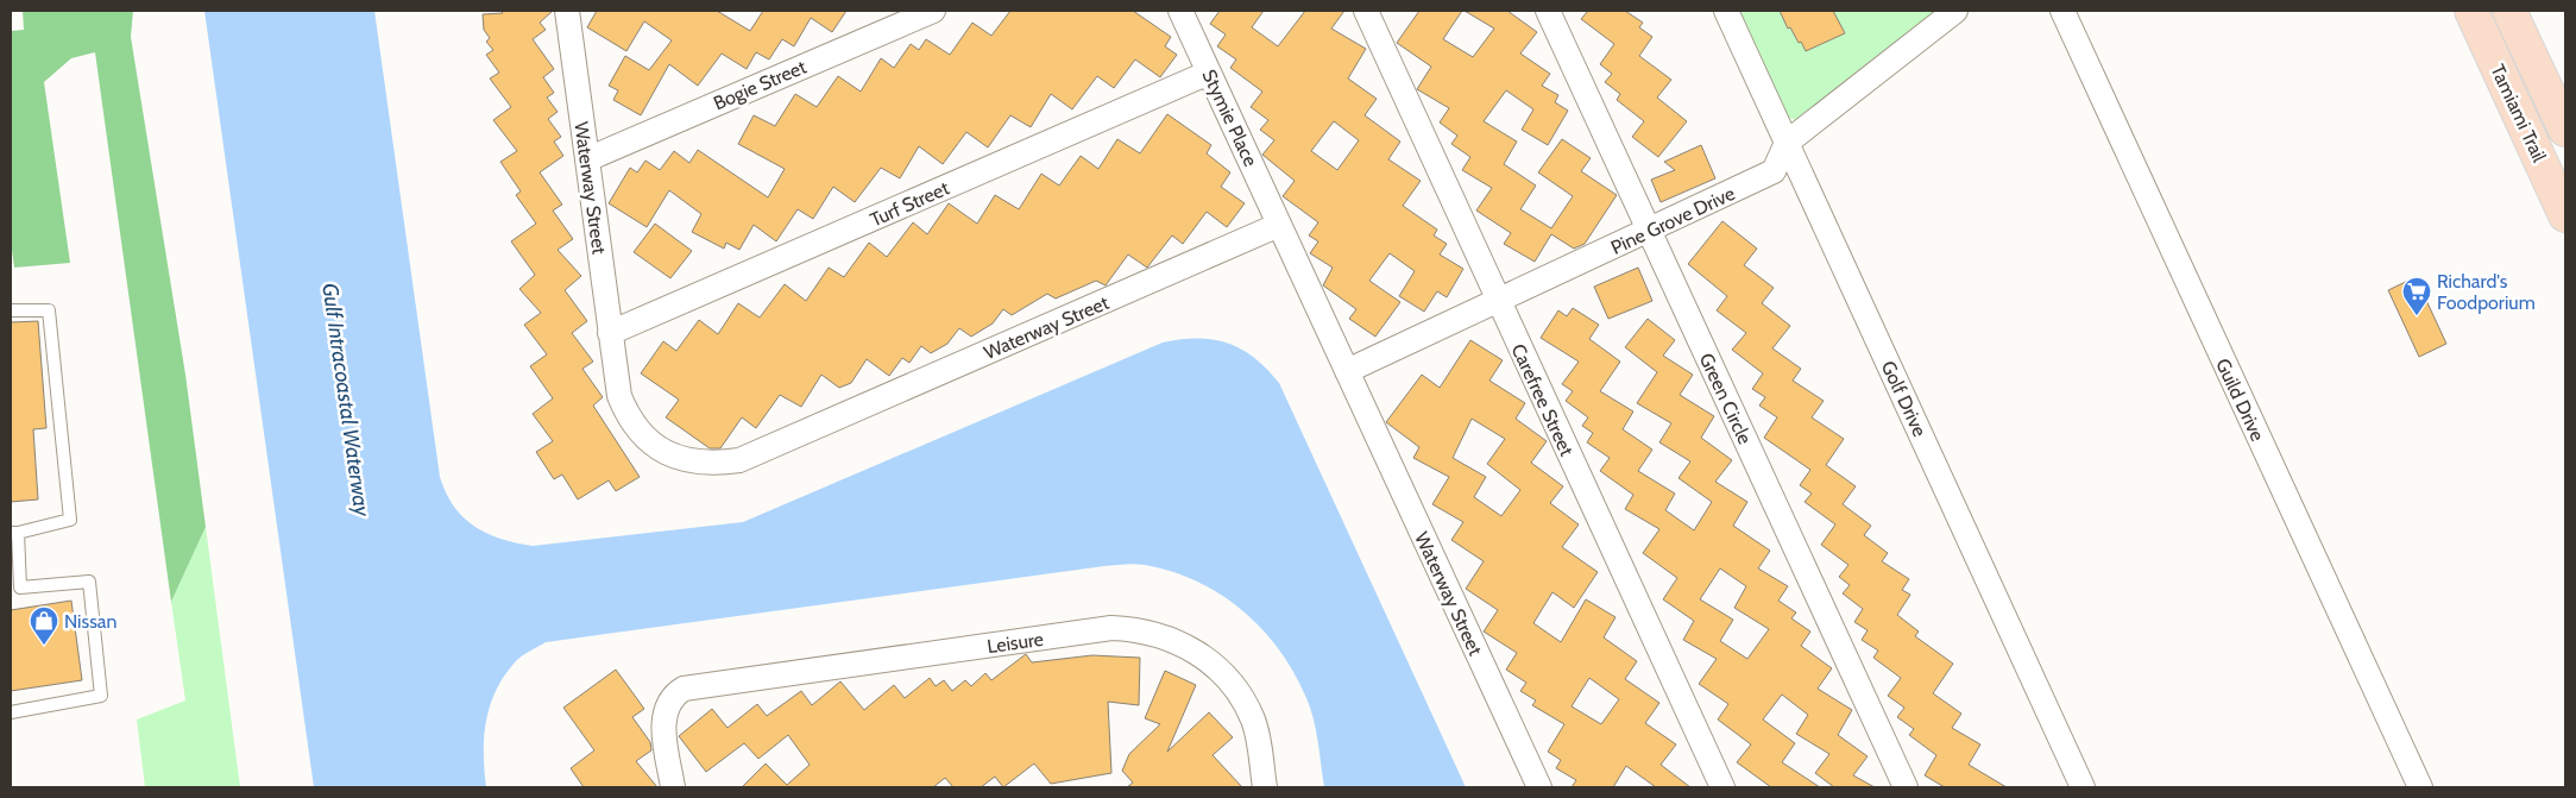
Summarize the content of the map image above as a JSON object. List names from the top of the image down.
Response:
{
  "streets": {
    "main road": ["Tamiami Trail"],
    "street": [
      "Bogie Street",
      "Stymie Place",
      "Waterway Street",
      "Turf Street",
      "Pine Grove Drive",
      "Green Circle",
      "Golf Drive",
      "Carefree Street",
      "Guild Drive",
      "Leisure"
    ]
  },
  "crossings": [
    ["Bogie Street", "Waterway Street"],
    ["Stymie Place", "Waterway Street"],
    ["Stymie Place", "Turf Street"],
    ["Waterway Street", "Turf Street"],
    ["Waterway Street", "Pine Grove Drive"],
    ["Pine Grove Drive", "Green Circle"],
    ["Pine Grove Drive", "Golf Drive"],
    ["Pine Grove Drive", "Carefree Street"]
  ],
  "water": ["Gulf Intracoastal Waterway"],
  "places": {
    "supermarket": ["Richard's Foodporium"],
    "shop": ["Nissan"]
  }
}
